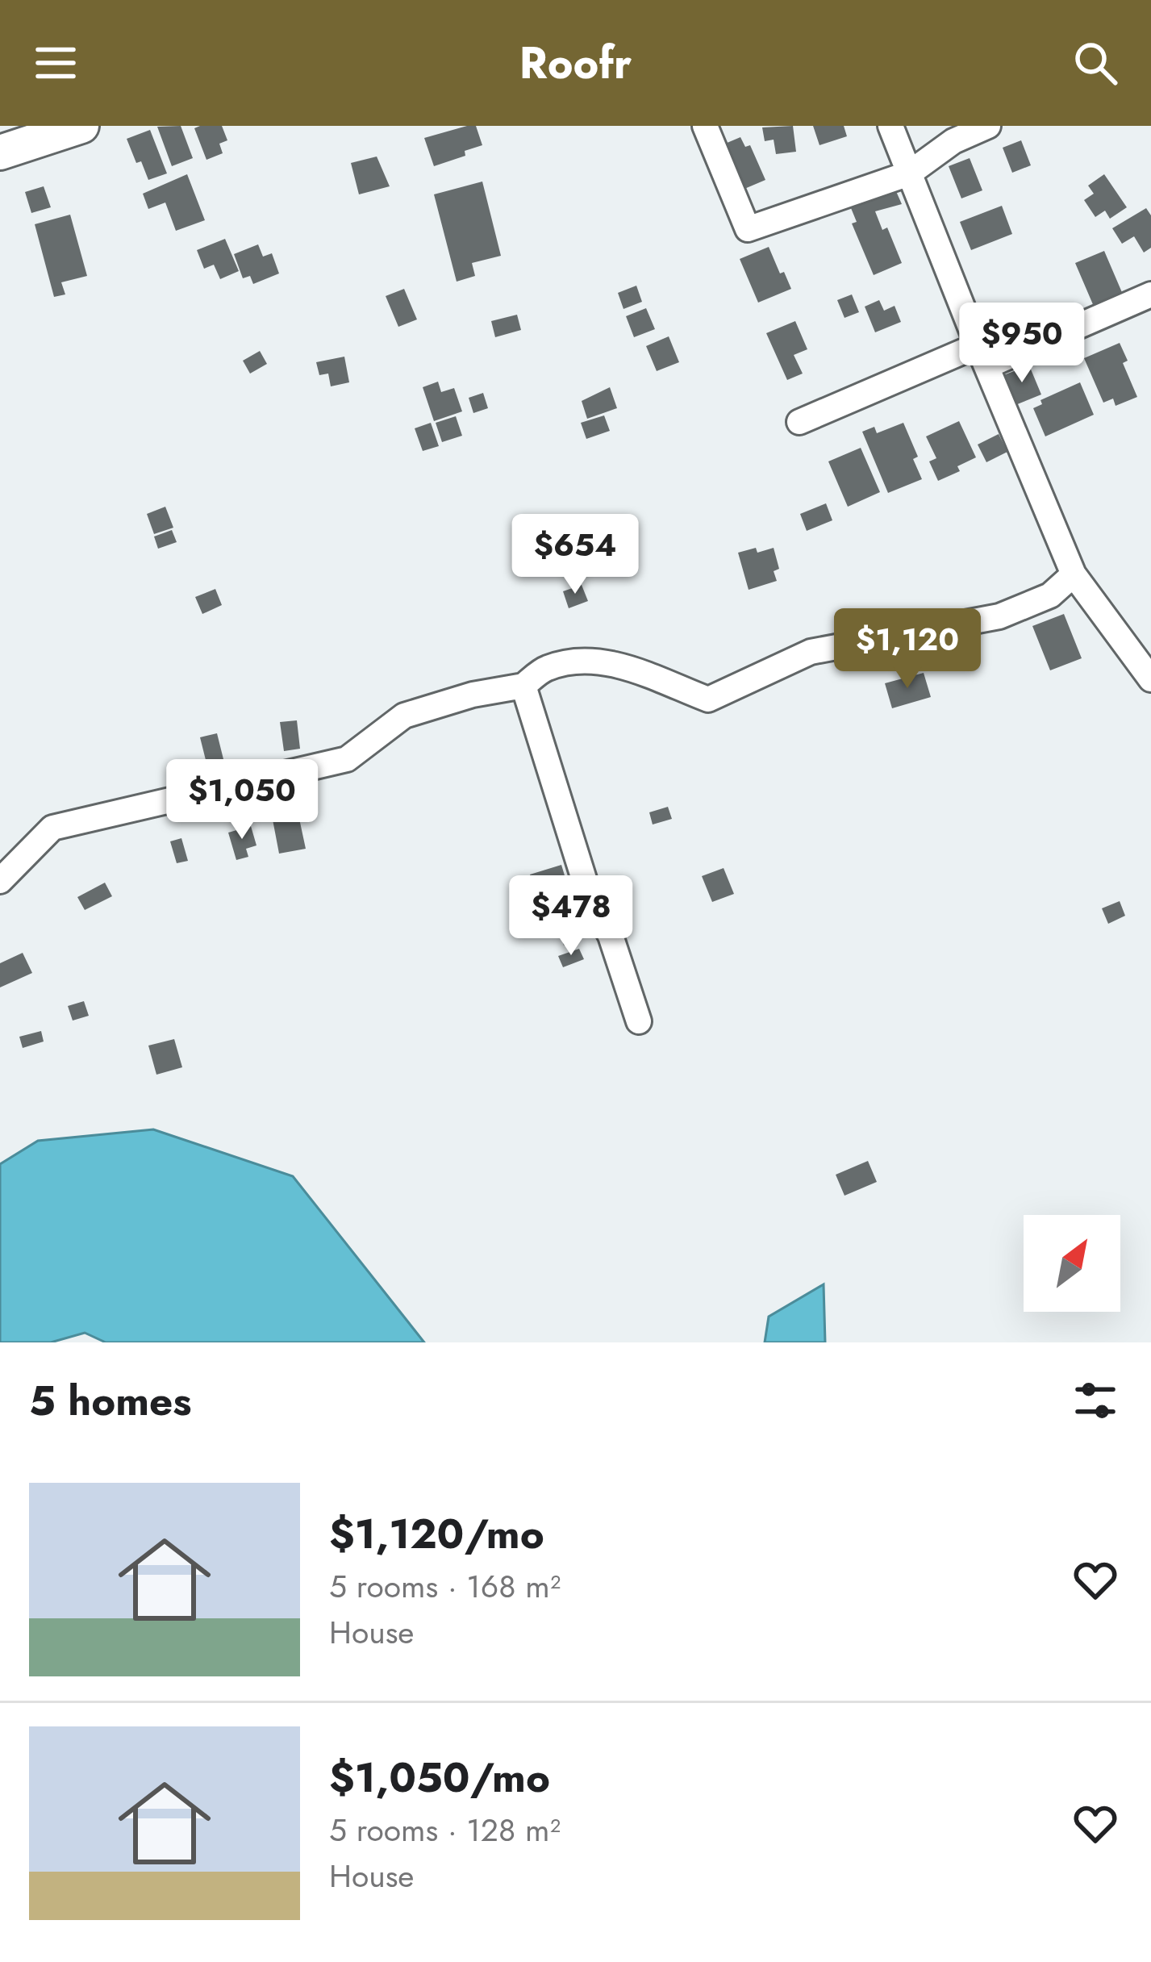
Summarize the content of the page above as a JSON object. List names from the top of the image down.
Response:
{
  "north": "top right",
  "page": {
    "header": "Roofr",
    "price": [
      "$950",
      "$654",
      "$1,120",
      "$1,050",
      "$478"
    ],
    "heading": "5 homes",
    "list": [
      {
        "name": "$1,120/mo",
        "note": "5 rooms · 168 m² · House"
      },
      {
        "name": "$1,050/mo",
        "note": "5 rooms · 128 m² · House"
      }
    ]
  }
}
